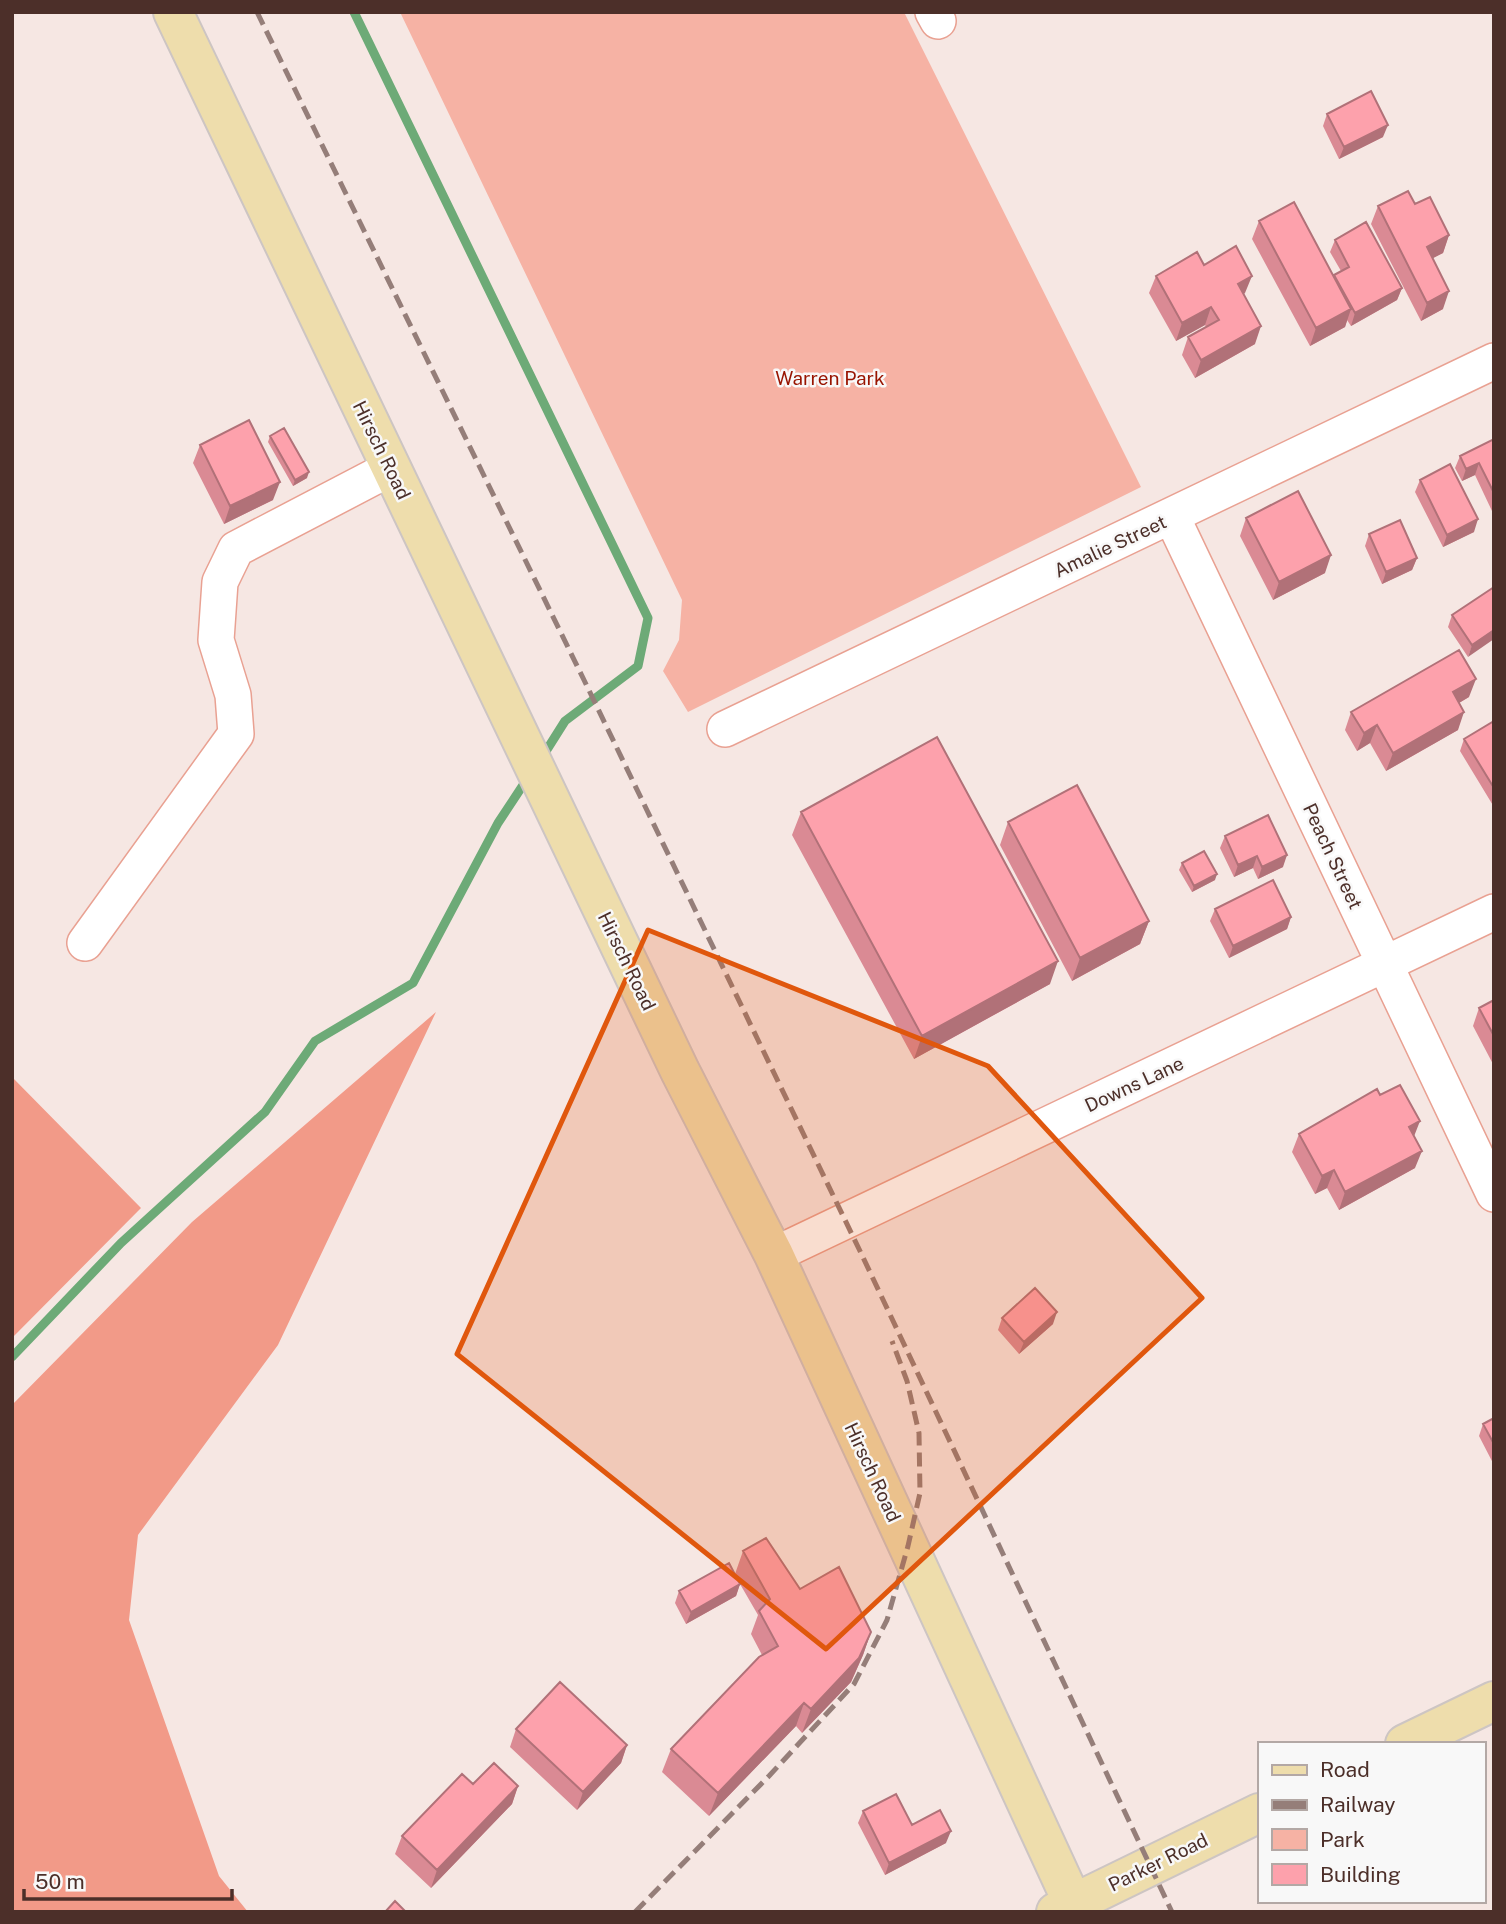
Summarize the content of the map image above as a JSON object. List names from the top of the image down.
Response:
{
  "streets": {
    "main road": ["Hirsch Road", "Parker Road"],
    "street": ["Amalie Street", "Peach Street", "Downs Lane"]
  },
  "crossings": [
    ["Hirsch Road", "Downs Lane"],
    ["Hirsch Road", "Parker Road"],
    ["Amalie Street", "Peach Street"],
    ["Peach Street", "Downs Lane"]
  ],
  "parks": ["Warren Park"],
  "legend": [
    "Road",
    "Railway",
    "Park",
    "Building"
  ],
  "scale_bar": "50 m"
}
